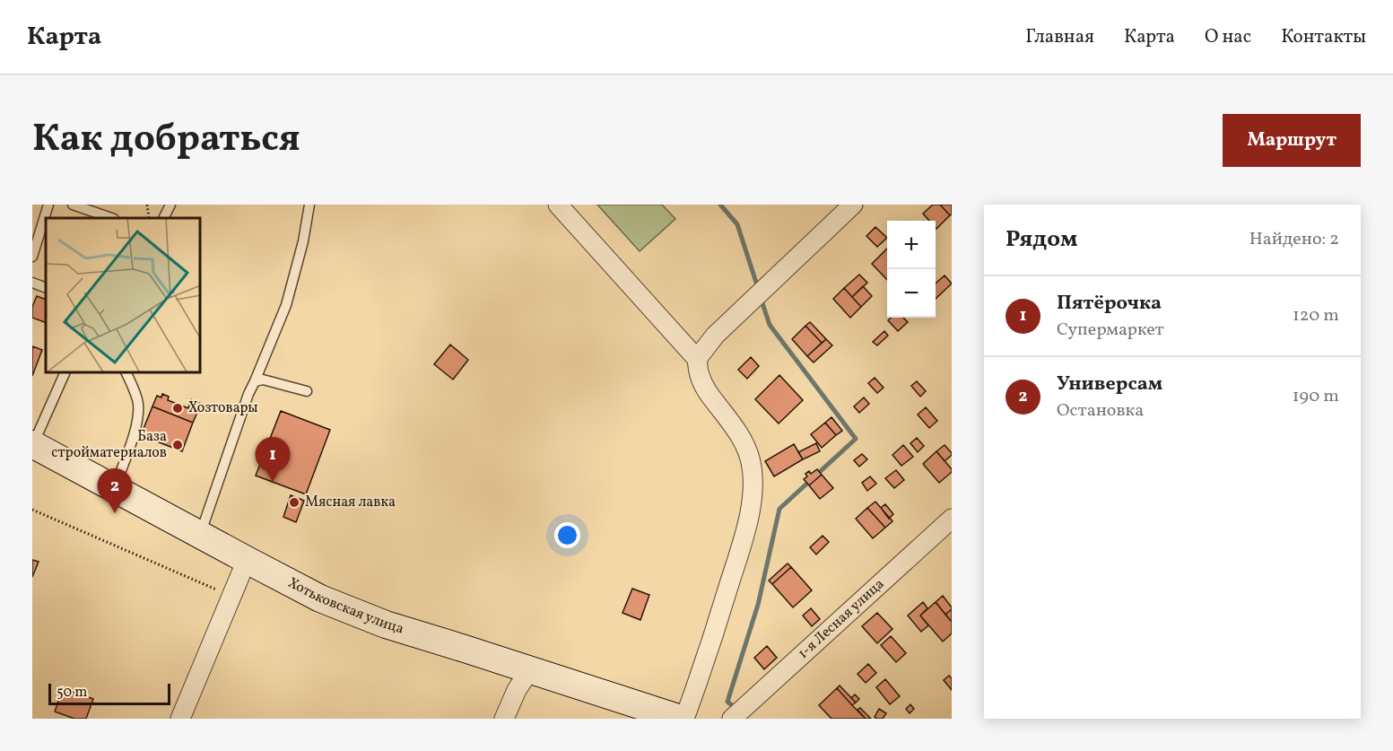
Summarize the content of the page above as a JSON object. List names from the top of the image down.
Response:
{
  "streets": {
    "main road": ["Хотьковская улица"],
    "street": ["1-я Лесная улица"]
  },
  "places": ["Хозтовары", "База стройматериалов", "Мясная лавка"],
  "scale_bar": "50 m",
  "page": {
    "header": "Карта",
    "nav": [
      "Главная",
      "Карта",
      "О нас",
      "Контакты"
    ],
    "title": "Как добраться",
    "buttons": "Маршрут",
    "heading": ["Рядом", "Найдено: 2"],
    "map_buttons": ["+", "−"],
    "list": [
      {
        "mark": "1",
        "name": "Пятёрочка",
        "note": "Супермаркет",
        "value": "120 m"
      },
      {
        "mark": "2",
        "name": "Универсам",
        "note": "Остановка",
        "value": "190 m"
      }
    ],
    "pins": ["1", "2"],
    "scale": "50 m"
  }
}
